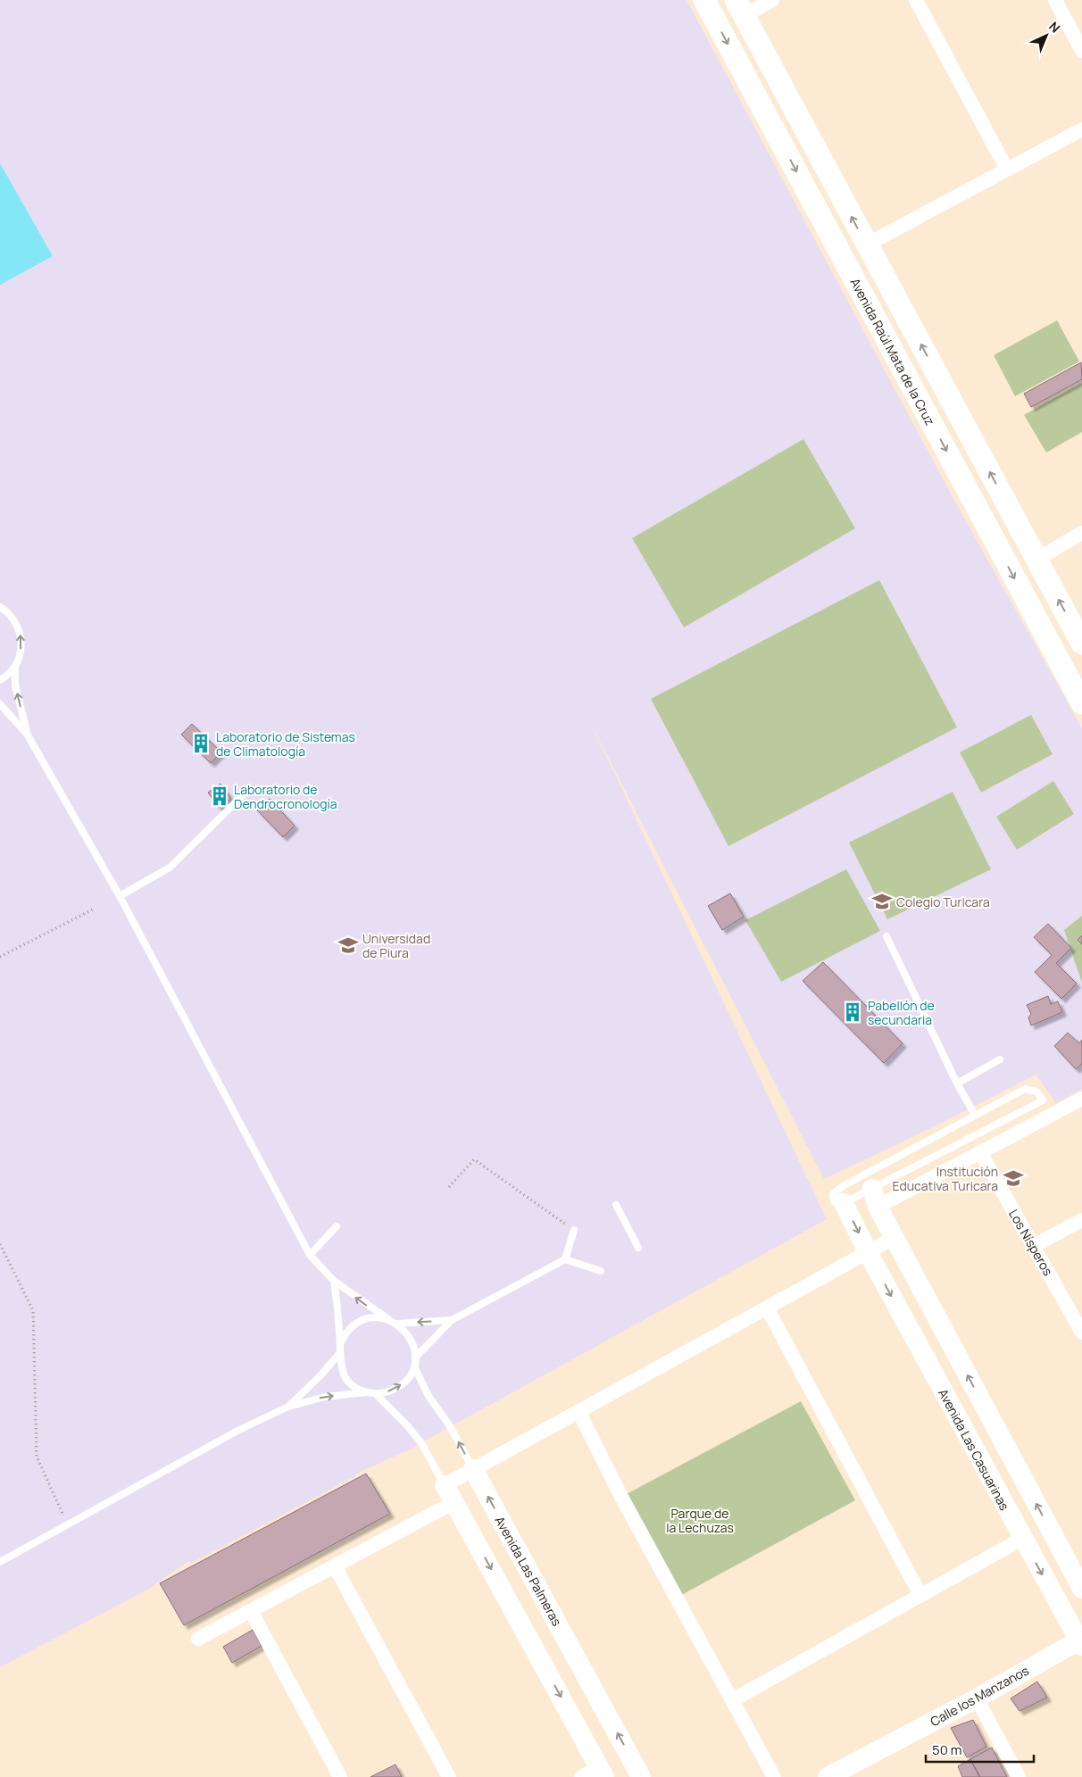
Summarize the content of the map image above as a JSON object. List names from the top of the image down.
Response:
{
  "streets": {
    "main road": ["Avenida Raúl Mata de la Cruz"],
    "street": [
      "Los Nísperos",
      "Avenida Las Casuarinas",
      "Avenida Las Palmeras",
      "Calle los Manzanos"
    ]
  },
  "crossings": [
    ["Avenida Las Casuarinas", "Calle los Manzanos"]
  ],
  "one_way": ["Avenida Las Palmeras"],
  "parks": ["Parque de la Lechuzas"],
  "places": {
    "building": ["Laboratorio de Sistemas de Climatología", "Laboratorio de Dendrocronología", "Pabellón de secundaria"],
    "school or university": ["Colegio Turicara", "Universidad de Piura", "Institución Educativa Turicara"]
  },
  "scale_bar": "50 m",
  "north": "top right"
}
